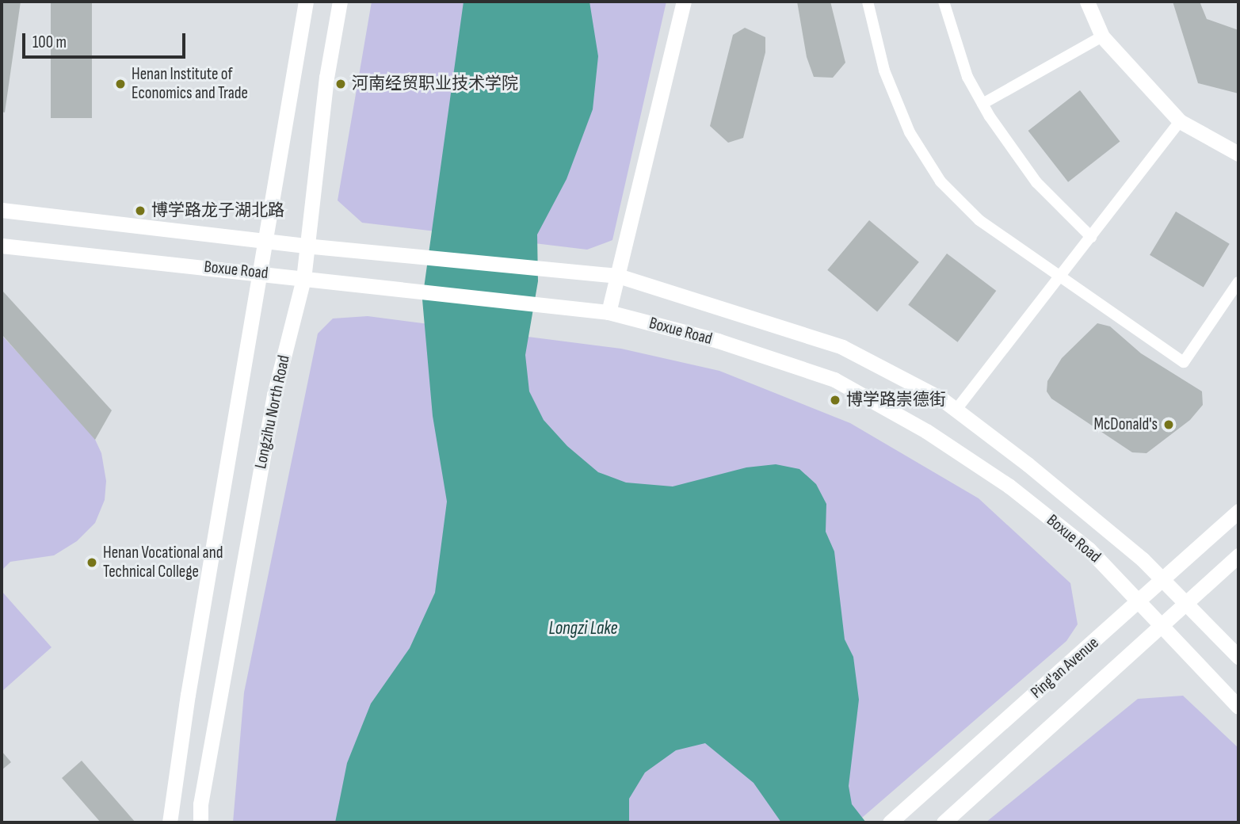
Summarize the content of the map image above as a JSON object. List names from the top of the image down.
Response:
{
  "streets": {
    "main road": ["Boxue Road", "Longzihu North Road", "Ping'an Avenue"]
  },
  "crossings": [
    ["Boxue Road", "Longzihu North Road"],
    ["Boxue Road", "Ping'an Avenue"]
  ],
  "water": ["Longzi Lake"],
  "places": [
    "Henan Institute of Economics and Trade",
    "河南经贸职业技术学院",
    "博学路龙子湖北路",
    "博学路崇德街",
    "McDonald's",
    "Henan Vocational and Technical College"
  ],
  "scale_bar": "100 m"
}
